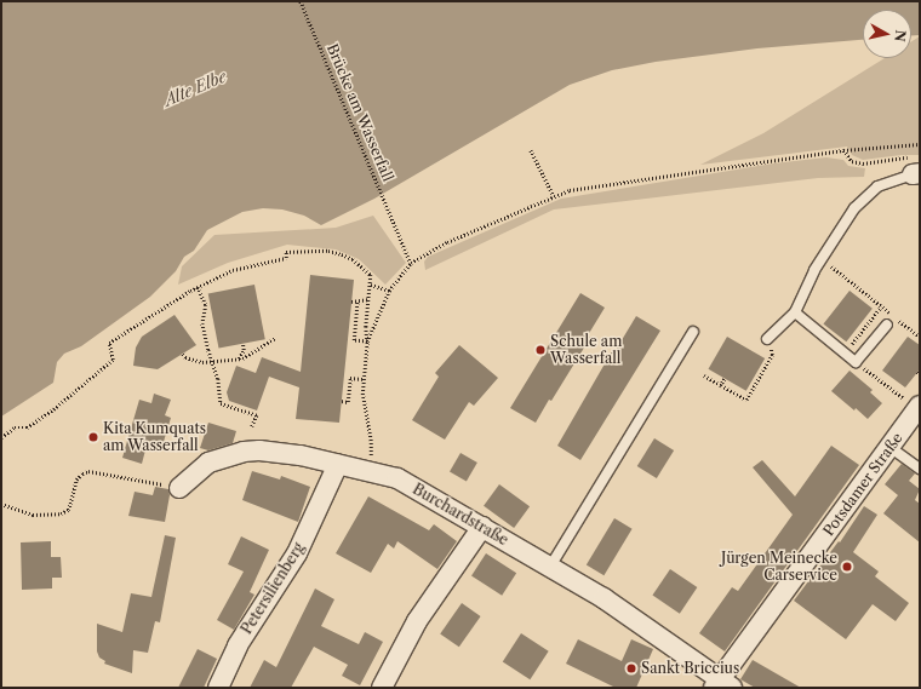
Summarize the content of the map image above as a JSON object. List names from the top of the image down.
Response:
{
  "streets": {
    "street": ["Potsdamer Straße", "Burchardstraße", "Petersilienberg"],
    "path": ["Brücke am Wasserfall"]
  },
  "crossings": [
    ["Potsdamer Straße", "Burchardstraße"],
    ["Burchardstraße", "Petersilienberg"]
  ],
  "water": ["Alte Elbe"],
  "places": [
    "Schule am Wasserfall",
    "Kita Kumquats am Wasserfall",
    "Jürgen Meinecke Carservice",
    "Sankt Briccius"
  ],
  "north": "right"
}
